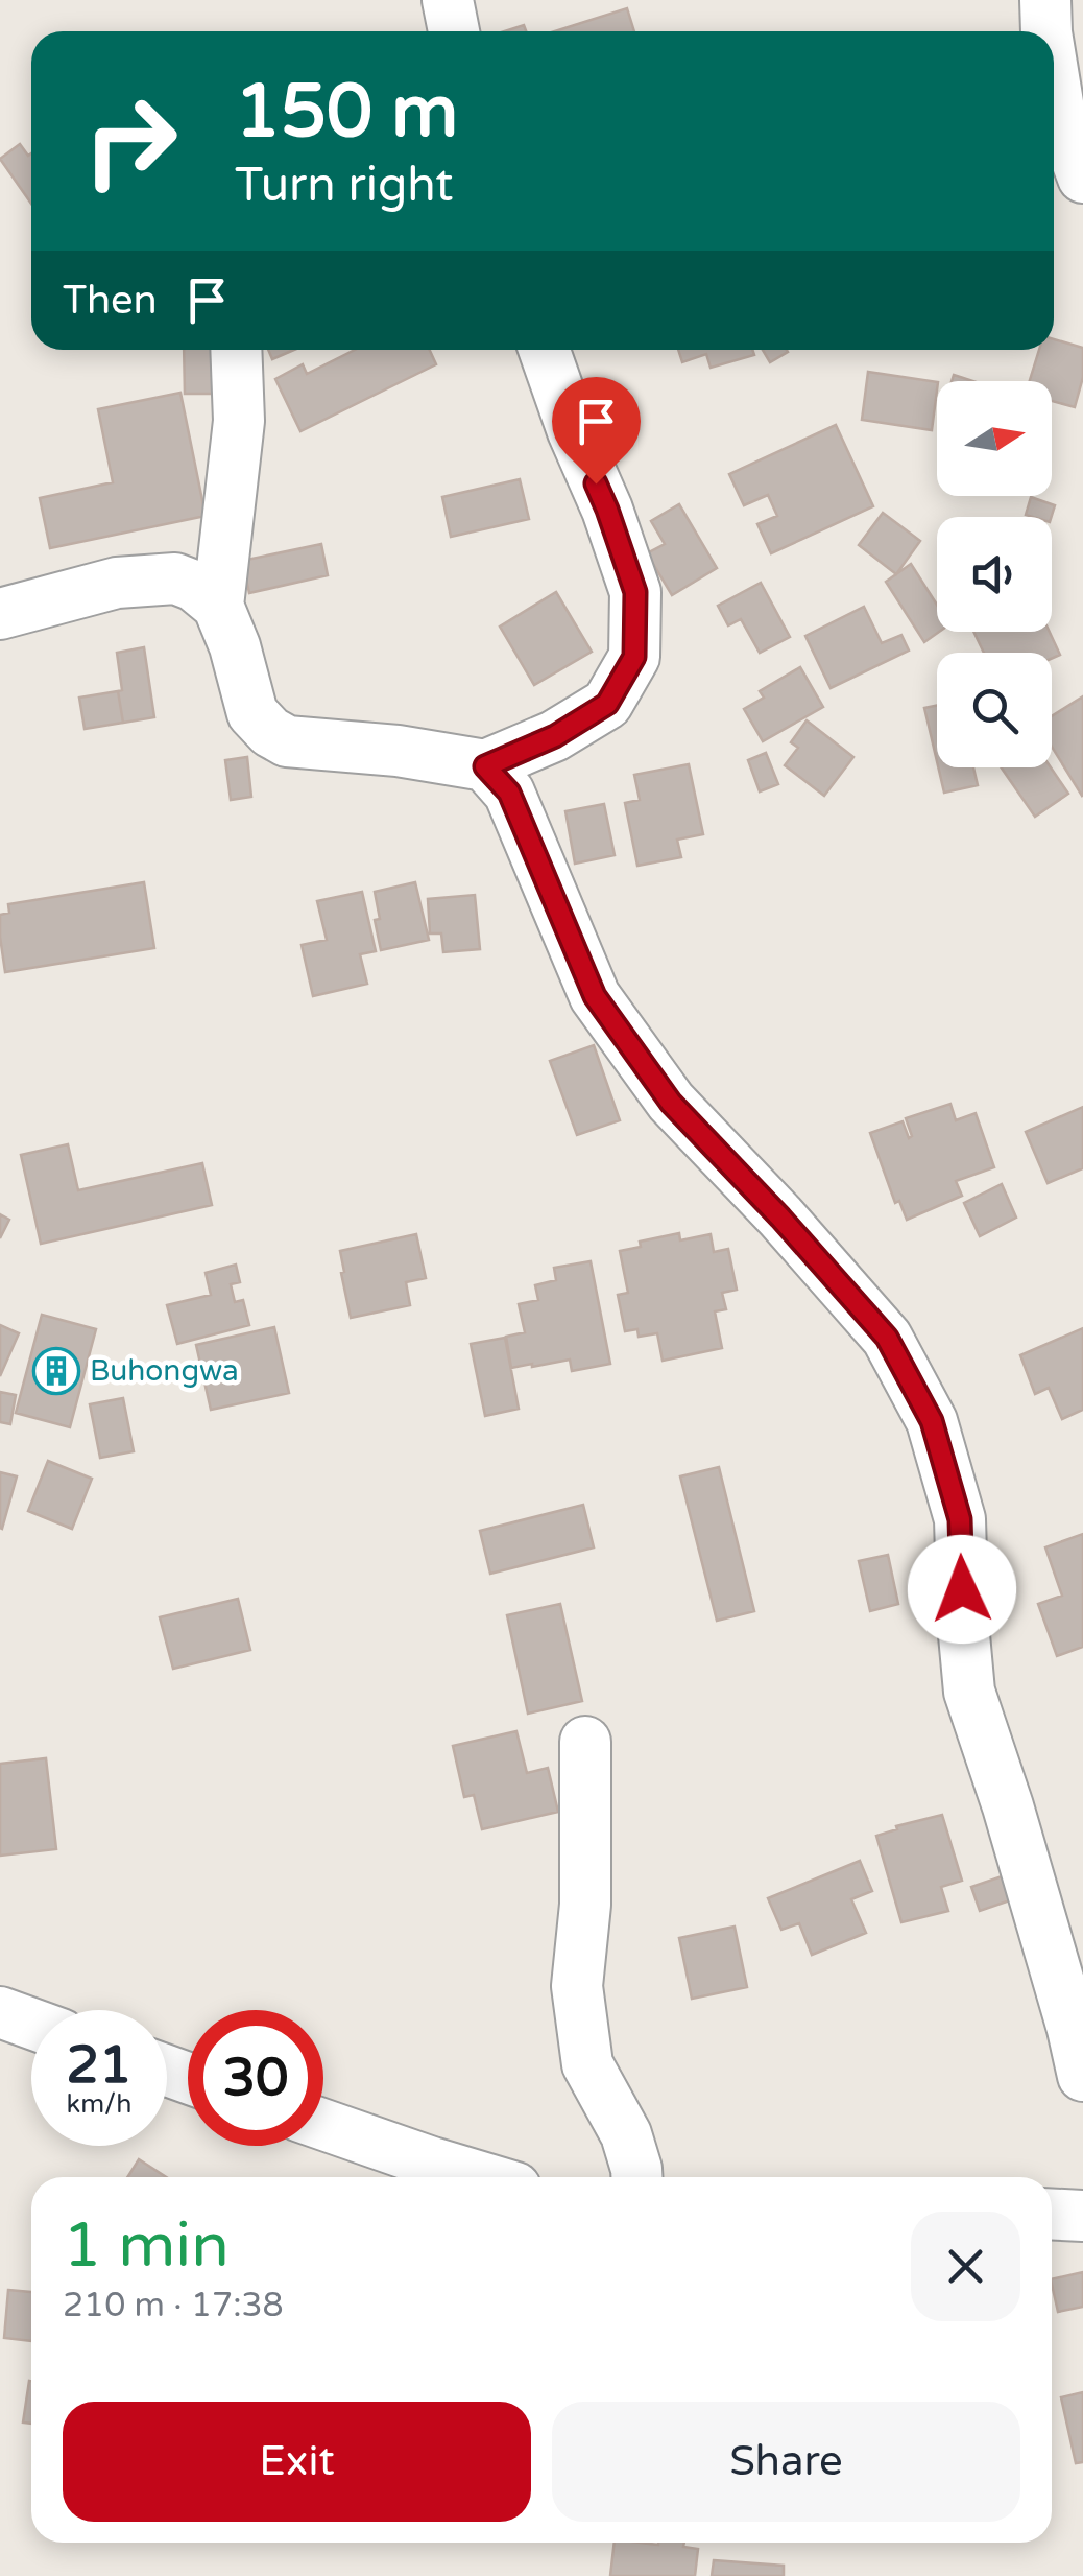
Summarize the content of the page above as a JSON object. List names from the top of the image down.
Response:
{
  "places": {
    "building": ["Buhongwa"]
  },
  "north": "right",
  "page": {
    "turn": ["150 m", "Turn right"],
    "then": "Then",
    "speed": "21 km/h",
    "limit": "30",
    "heading": ["1 min", "210 m · 17:38"],
    "buttons": ["Exit", "Share"]
  }
}
